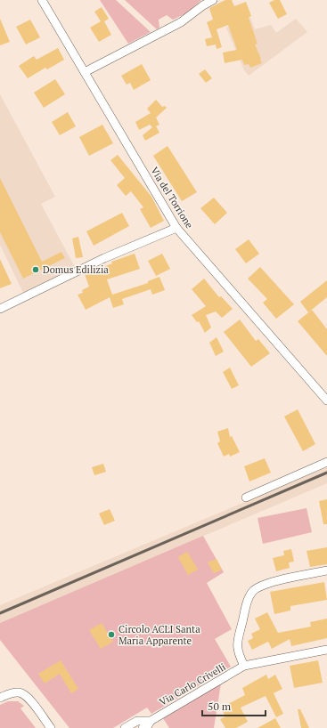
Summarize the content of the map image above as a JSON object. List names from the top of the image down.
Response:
{
  "streets": {
    "street": ["Via del Torrione", "Via Carlo Crivelli"]
  },
  "places": ["Domus Edilizia", "Circolo ACLI Santa Maria Apparente"],
  "scale_bar": "50 m"
}
